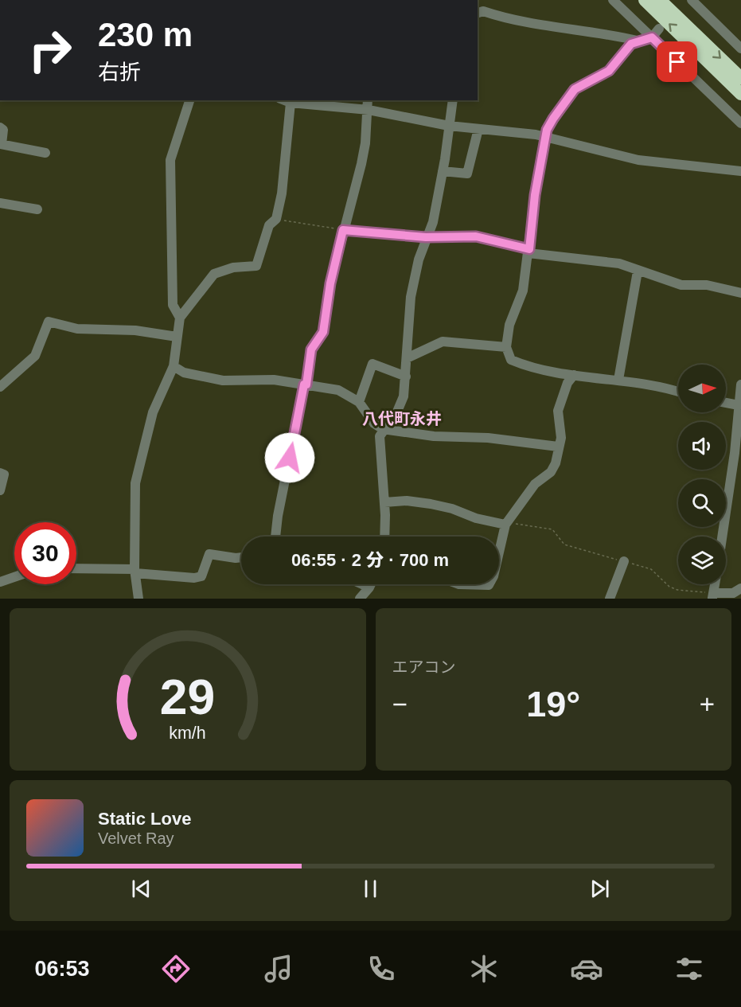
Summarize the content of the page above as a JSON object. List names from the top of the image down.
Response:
{
  "districts": ["八代町永井"],
  "north": "right",
  "page": {
    "turn": ["230 m", "右折"],
    "limit": "30",
    "trip": "06:55 · 2 分 · 700 m",
    "tile": "エアコン",
    "heat": ["−", "19°", "+"],
    "song": ["Static Love", "Velvet Ray"],
    "tabs": "06:53",
    "gauge": ["29", "km/h"]
  }
}
